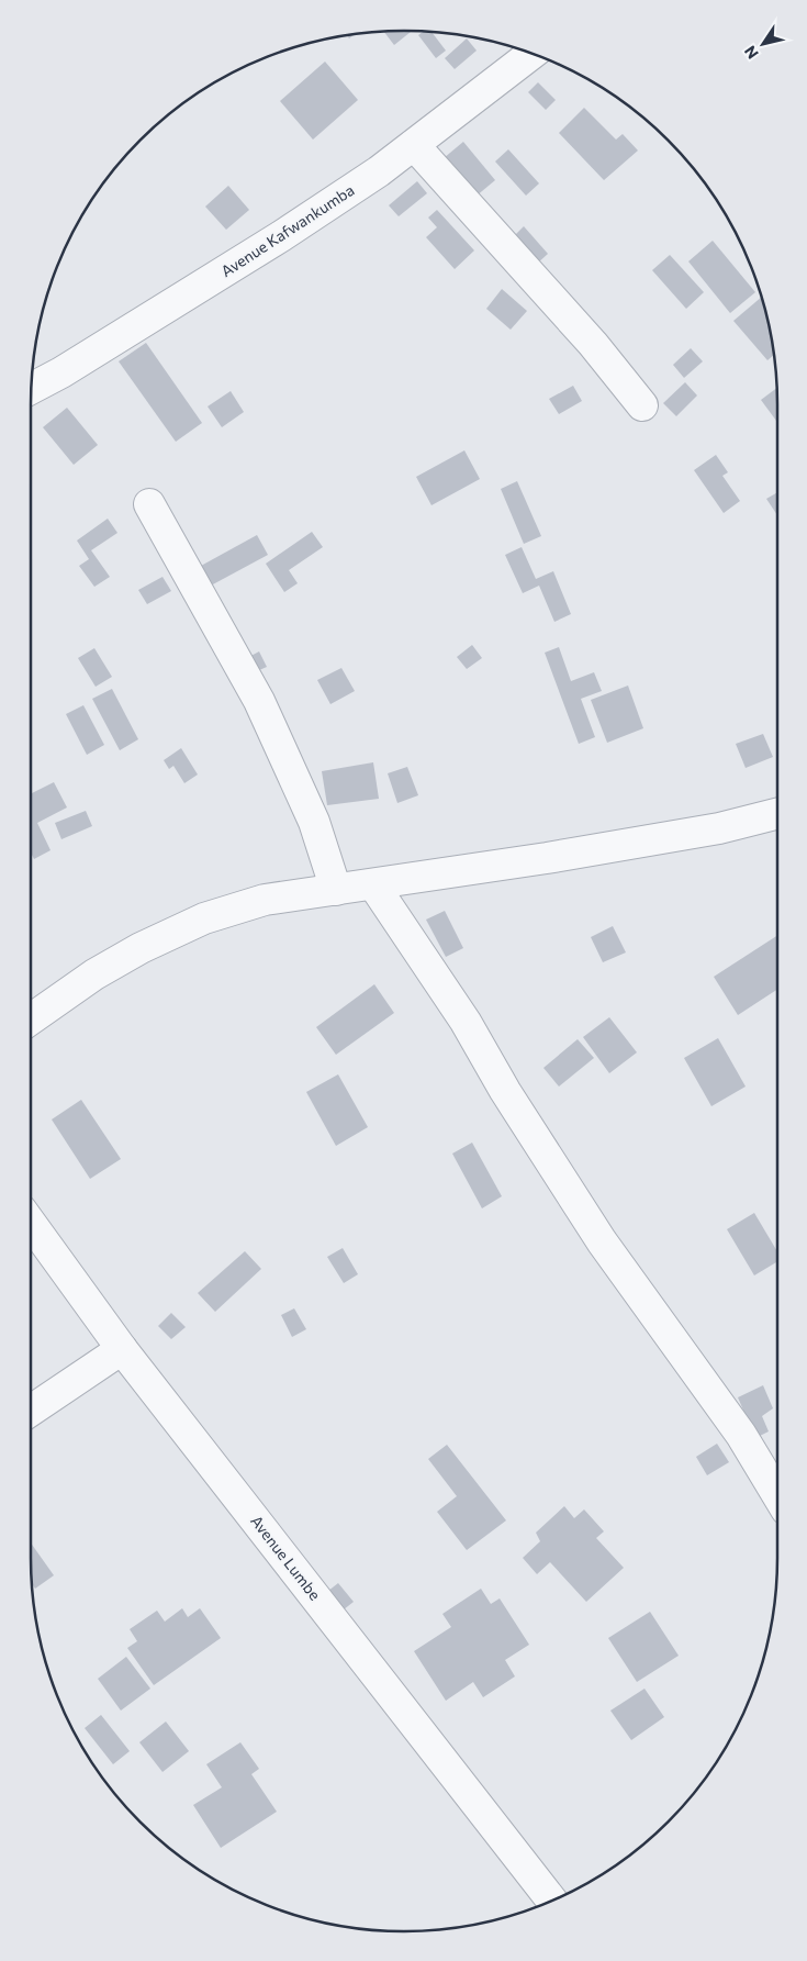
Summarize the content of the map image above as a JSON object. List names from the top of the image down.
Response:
{
  "streets": {
    "street": ["Avenue Kafwankumba", "Avenue Lumbe"]
  },
  "north": "bottom left"
}
